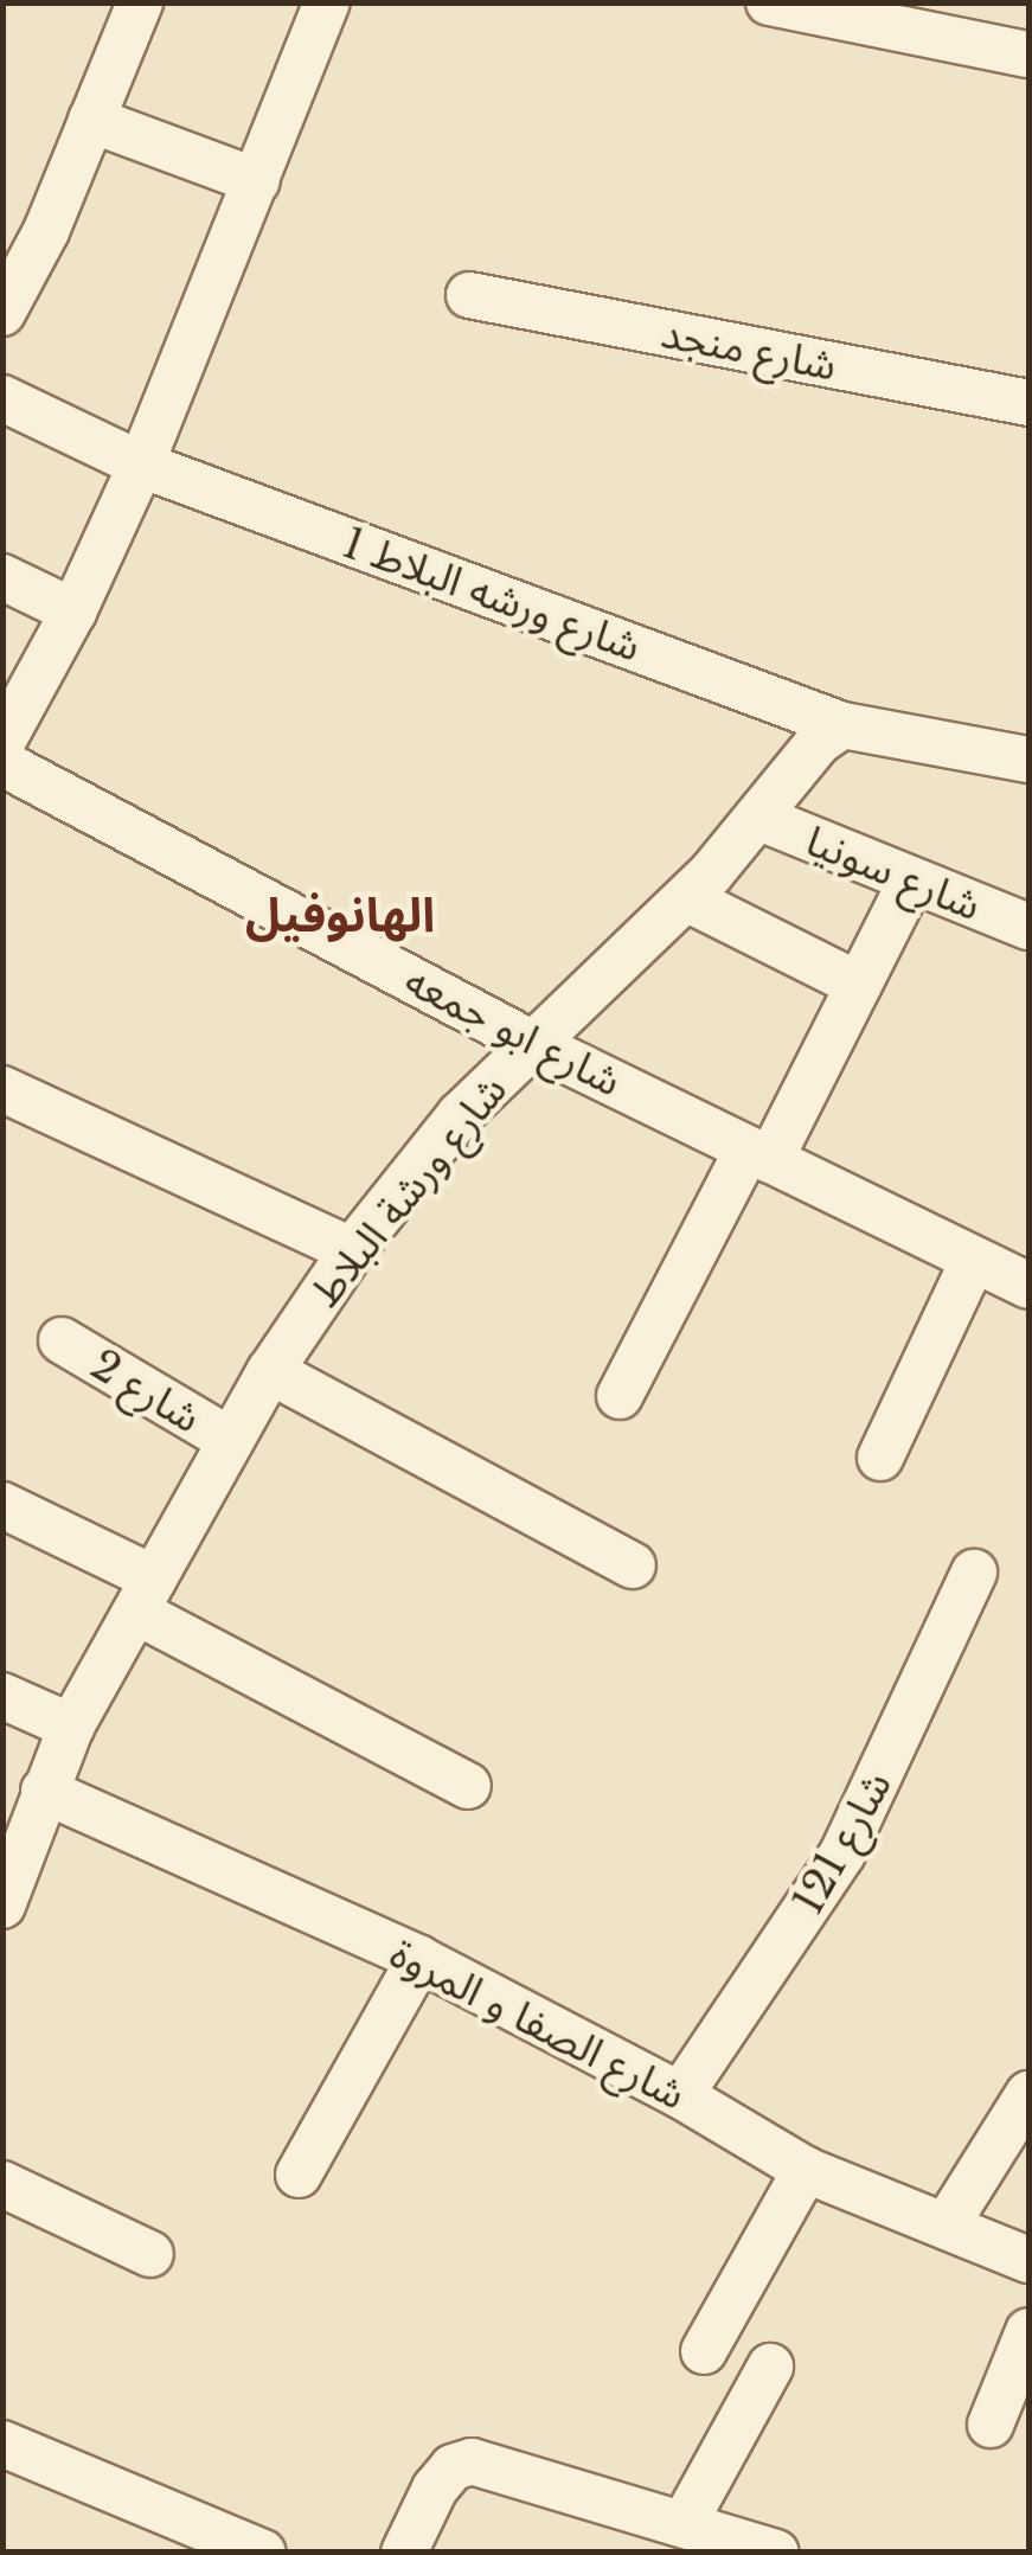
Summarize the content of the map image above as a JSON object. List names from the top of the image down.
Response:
{
  "streets": {
    "street": [
      "شارع منجد",
      "شارع ورشه البلاط 1",
      "شارع سونيا",
      "شارع ابو جمعه",
      "شارع ورشة البلاط",
      "شارع 2",
      "شارع 121",
      "شارع الصفا و المروة"
    ]
  },
  "crossings": [
    ["شارع ورشه البلاط 1", "شارع ورشة البلاط"],
    ["شارع سونيا", "شارع ورشة البلاط"],
    ["شارع ابو جمعه", "شارع ورشة البلاط"],
    ["شارع ورشة البلاط", "شارع 2"],
    ["شارع ورشة البلاط", "شارع الصفا و المروة"],
    ["شارع 121", "شارع الصفا و المروة"]
  ],
  "districts": ["الهانوفيل"]
}
